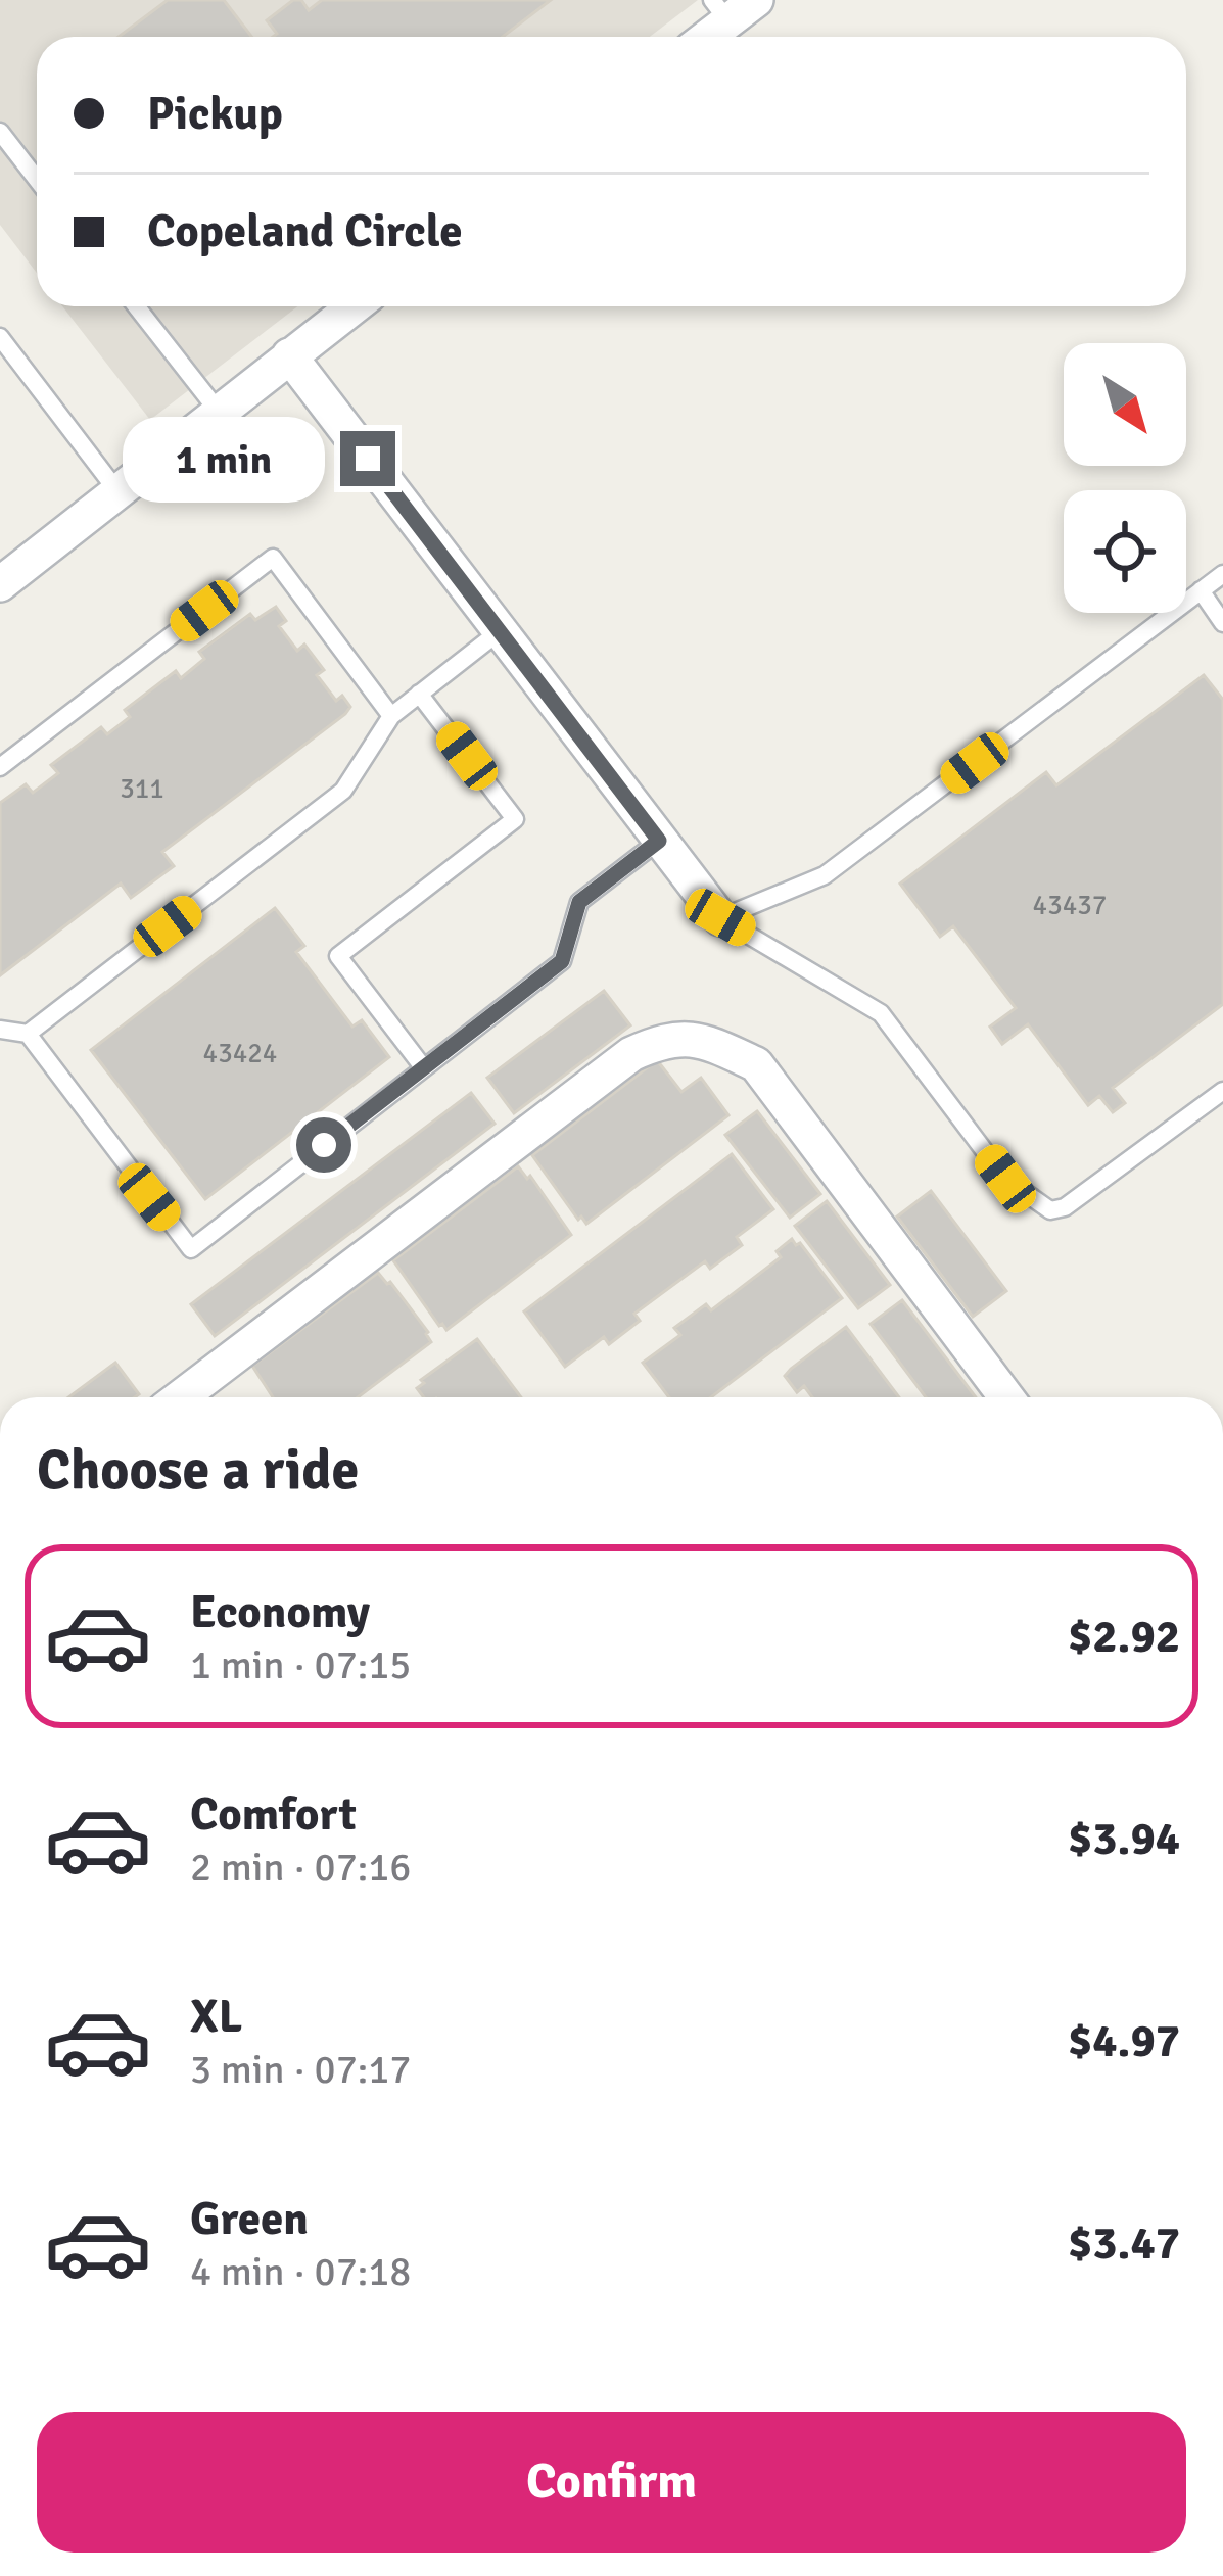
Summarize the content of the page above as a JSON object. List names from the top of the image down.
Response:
{
  "house_numbers": ["311", "43437", "43424"],
  "north": "bottom right",
  "page": {
    "banner": ["Pickup", "Copeland Circle"],
    "bubble": "1 min",
    "heading": "Choose a ride",
    "list": [
      {
        "name": "Economy",
        "note": "1 min · 07:15",
        "value": "$2.92"
      },
      {
        "name": "Comfort",
        "note": "2 min · 07:16",
        "value": "$3.94"
      },
      {
        "name": "XL",
        "note": "3 min · 07:17",
        "value": "$4.97"
      },
      {
        "name": "Green",
        "note": "4 min · 07:18",
        "value": "$3.47"
      }
    ],
    "buttons": "Confirm"
  }
}
